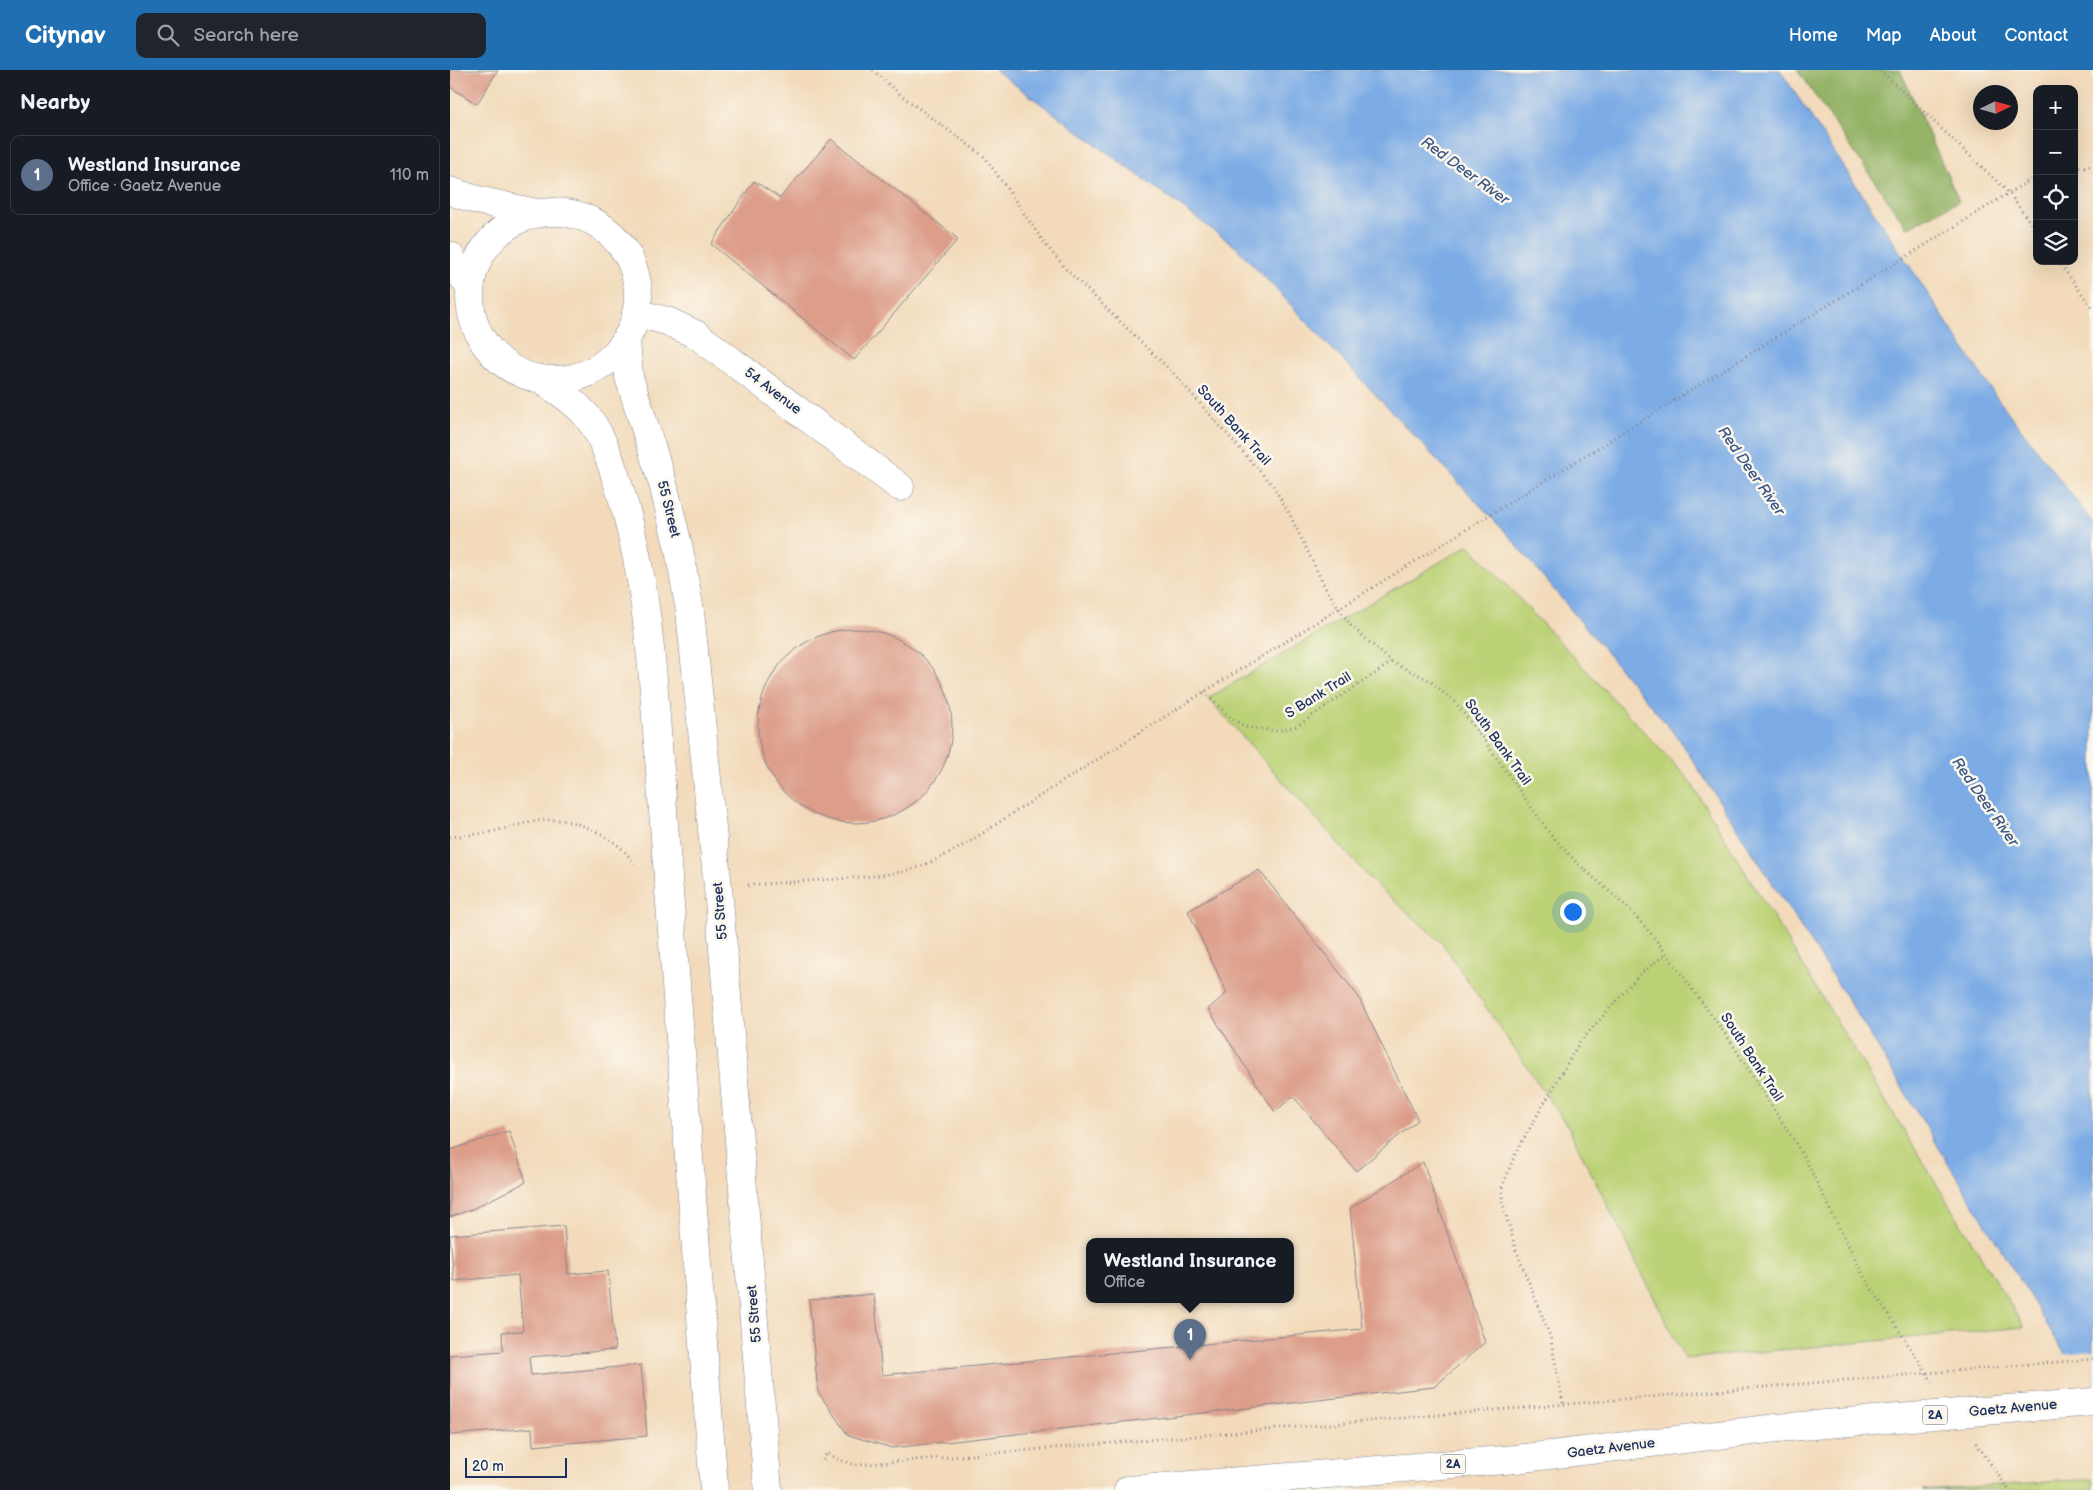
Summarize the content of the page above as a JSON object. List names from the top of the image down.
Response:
{
  "streets": {
    "street": [
      "54 Avenue",
      "55 Street",
      "Gaetz Avenue",
      "2A"
    ],
    "path": ["South Bank Trail", "S Bank Trail"]
  },
  "crossings": [
    ["54 Avenue", "55 Street"],
    ["South Bank Trail", "S Bank Trail"]
  ],
  "water": ["Red Deer River"],
  "scale_bar": "20 m",
  "north": "right",
  "page": {
    "header": "Citynav",
    "search": "Search here",
    "nav": [
      "Home",
      "Map",
      "About",
      "Contact"
    ],
    "heading": "Nearby",
    "map_buttons": ["+", "−"],
    "list": [
      {
        "mark": "1",
        "name": "Westland Insurance",
        "note": "Office · Gaetz Avenue",
        "value": "110 m"
      }
    ],
    "popup": ["Westland Insurance", "Office"],
    "pins": "1",
    "scale": "20 m"
  }
}
